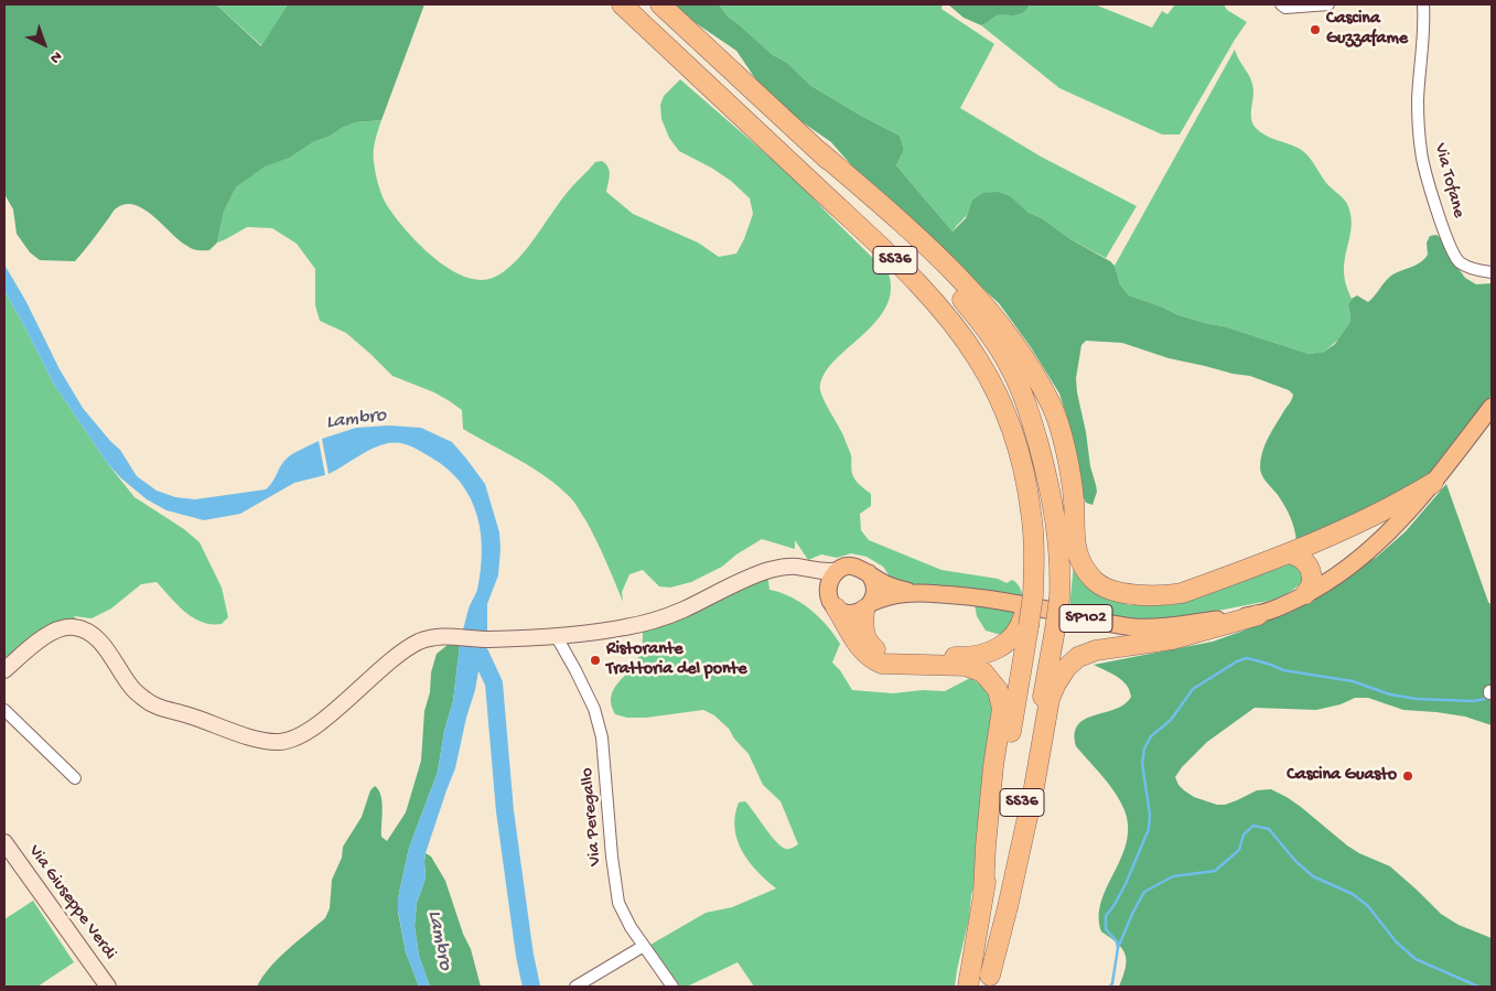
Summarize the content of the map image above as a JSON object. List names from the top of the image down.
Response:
{
  "streets": {
    "highway": ["SS36"],
    "main road": ["SP102"],
    "street": ["Via Tofane", "Via Peregallo", "Via Giuseppe Verdi"]
  },
  "water": ["Lambro"],
  "places": ["Cascina Guzzafame", "Ristorante Trattoria del ponte", "Cascina Guasto"],
  "north": "bottom right"
}
